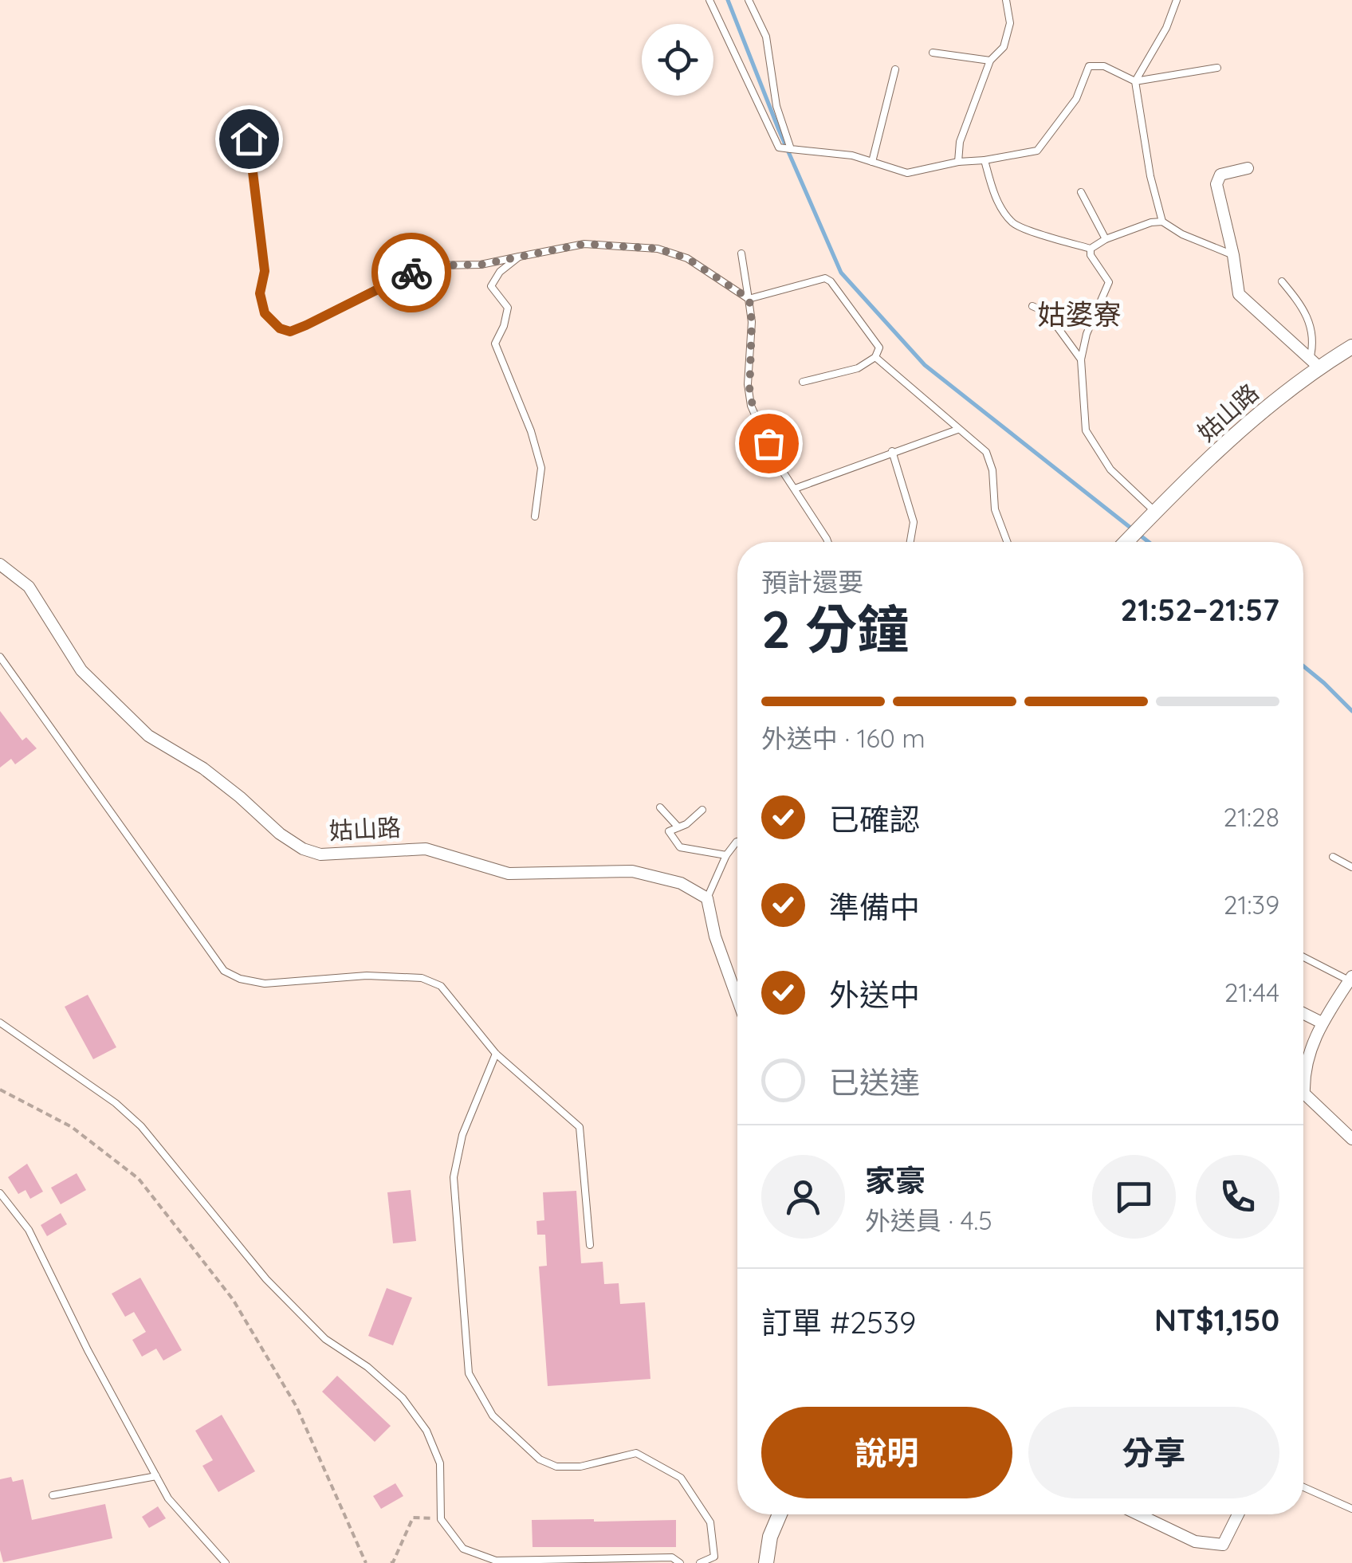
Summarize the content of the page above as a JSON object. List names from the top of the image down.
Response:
{
  "streets": {
    "street": ["姑山路"]
  },
  "districts": ["姑婆寮"],
  "page": {
    "heading": ["2 分鐘", "預計還要", "21:52–21:57"],
    "panel": [
      "家豪",
      "外送員 · 4.5",
      "訂單 #2539",
      "NT$1,150"
    ],
    "bar": "外送中 · 160 m",
    "list": [
      ["已確認", "21:28"],
      ["準備中", "21:39"],
      ["外送中", "21:44"],
      "已送達"
    ],
    "buttons": ["說明", "分享"]
  }
}
